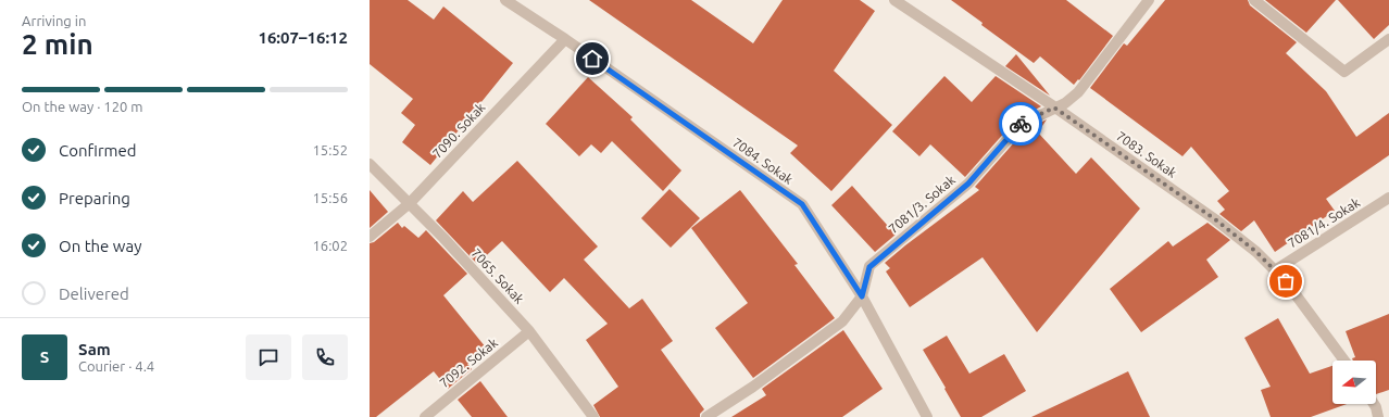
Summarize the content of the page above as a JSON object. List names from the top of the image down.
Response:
{
  "streets": {
    "street": [
      "7090. Sokak",
      "7083. Sokak",
      "7084. Sokak",
      "7081/3. Sokak",
      "7081/4. Sokak",
      "7065. Sokak",
      "7092. Sokak"
    ]
  },
  "crossings": [
    ["7090. Sokak", "7084. Sokak"],
    ["7090. Sokak", "7065. Sokak"],
    ["7083. Sokak", "7081/3. Sokak"],
    ["7083. Sokak", "7081/4. Sokak"],
    ["7084. Sokak", "7081/3. Sokak"],
    ["7065. Sokak", "7092. Sokak"]
  ],
  "north": "left",
  "page": {
    "heading": ["2 min", "Arriving in", "16:07–16:12"],
    "panel": ["Sam", "Courier · 4.4"],
    "bar": "On the way · 120 m",
    "list": [
      ["Confirmed", "15:52"],
      ["Preparing", "15:56"],
      ["On the way", "16:02"],
      "Delivered"
    ],
    "round": "S"
  }
}
